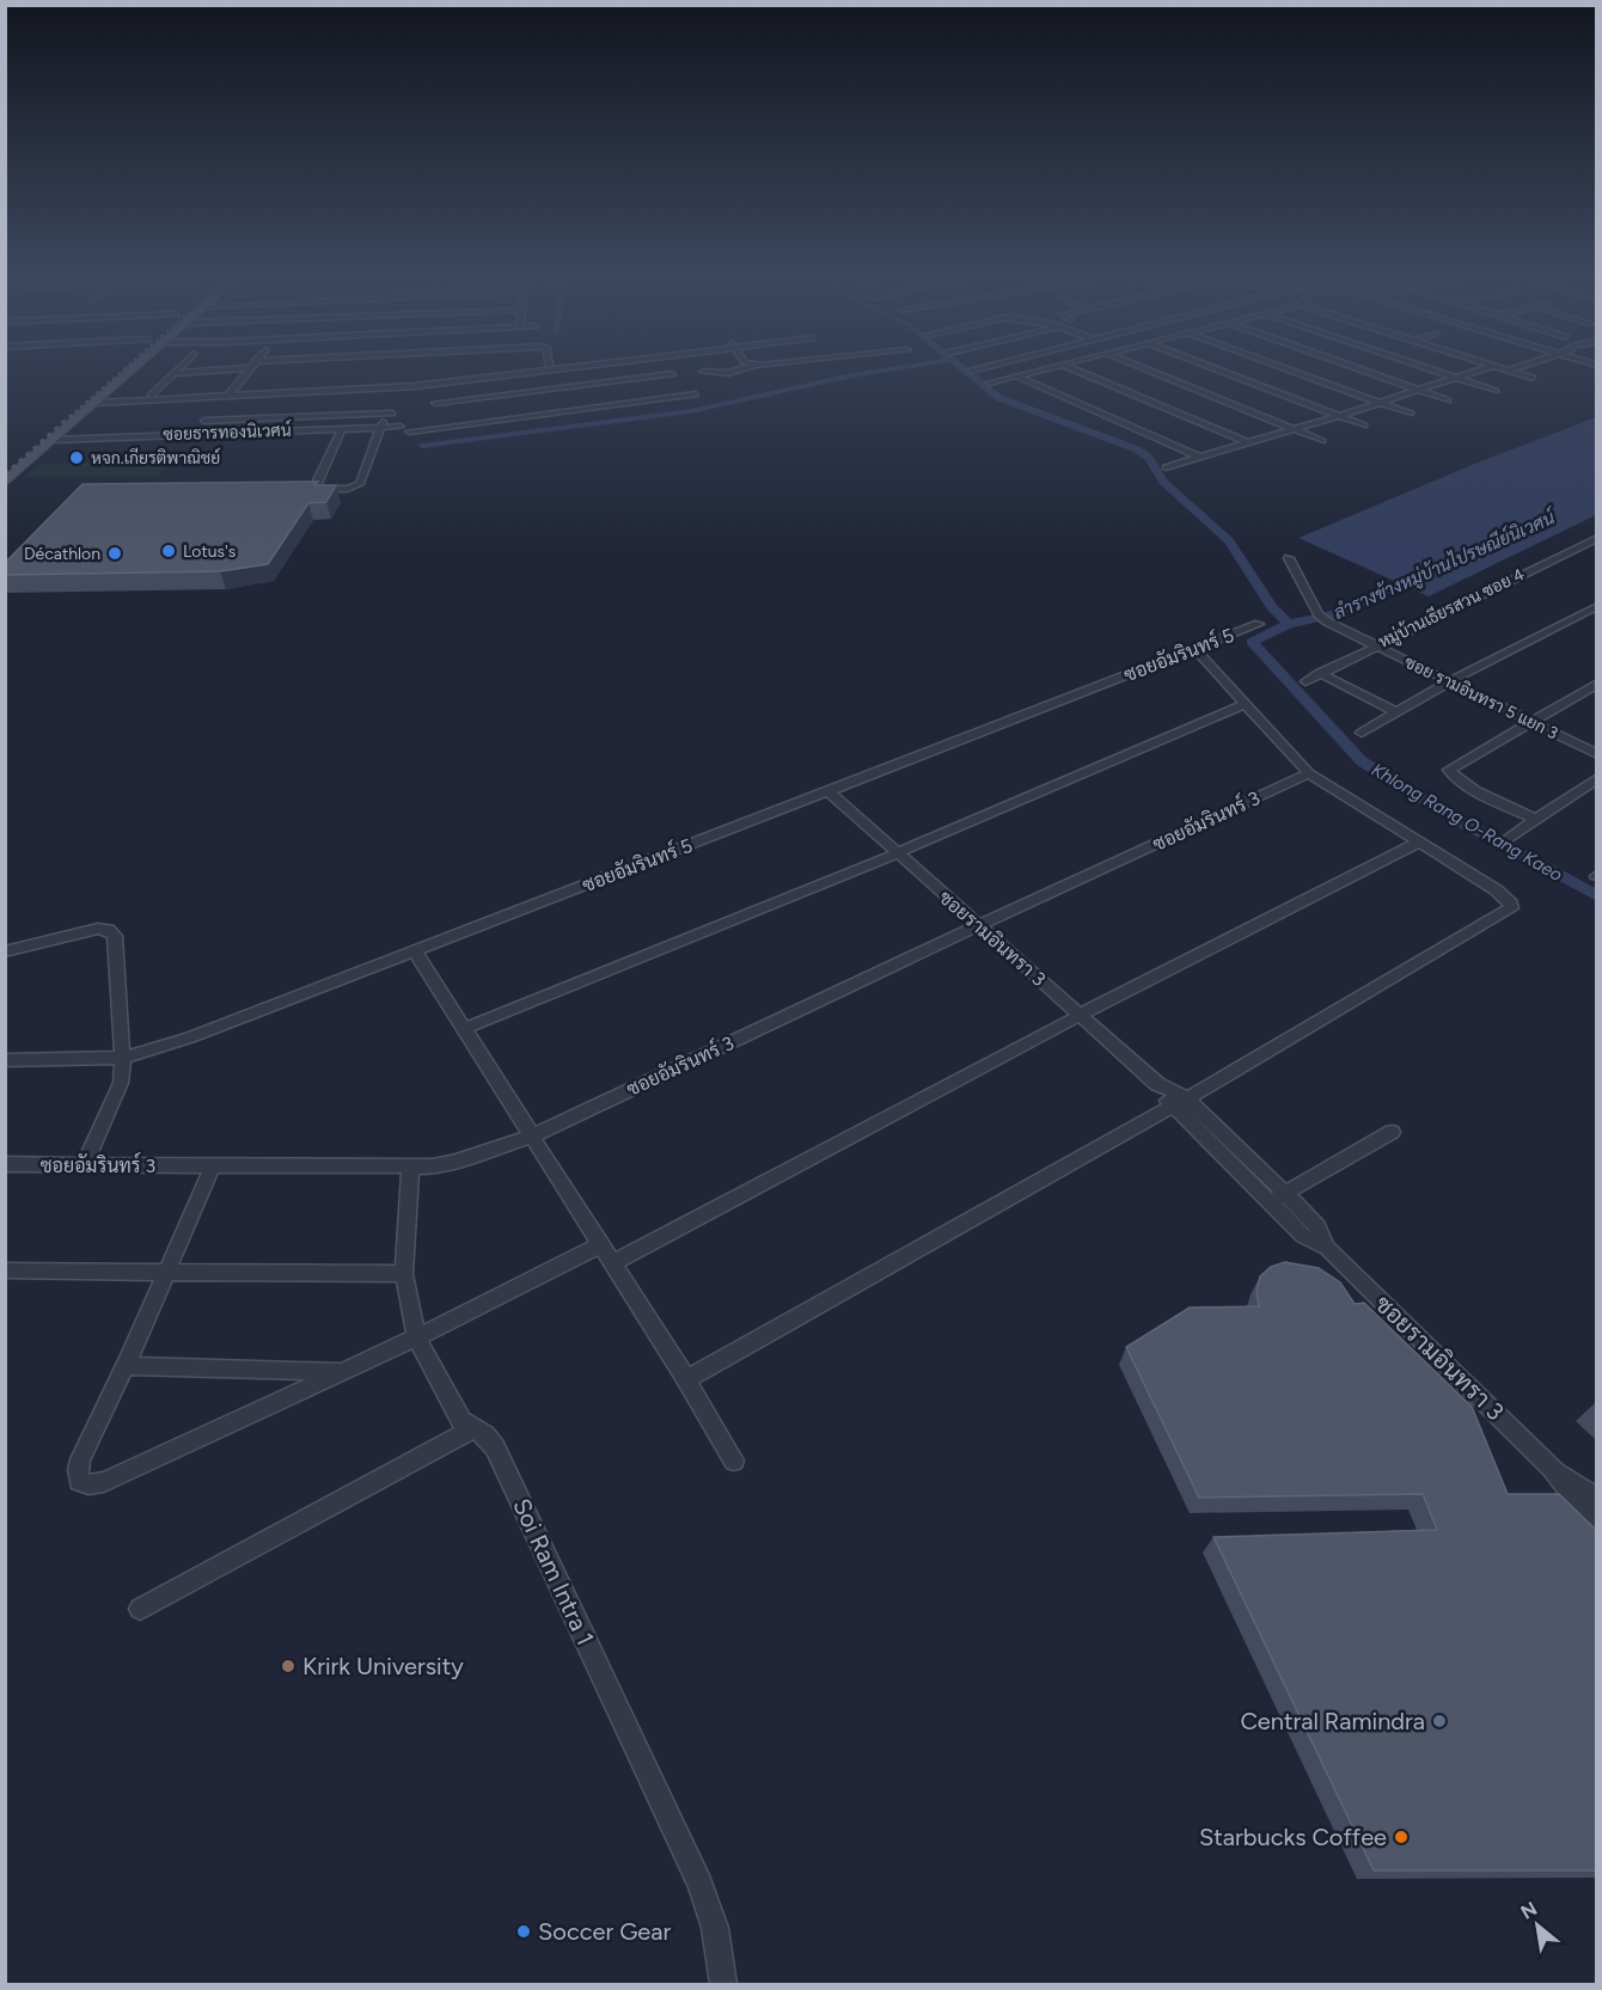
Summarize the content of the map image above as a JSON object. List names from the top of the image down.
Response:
{
  "streets": {
    "street": [
      "ซอยธารทองนิเวศน์",
      "หมู่บ้านเธียรสวน ซอย 4",
      "ซอยอัมรินทร์ 5",
      "ซอย รามอินทรา 5 แยก 3",
      "ซอยอัมรินทร์ 3",
      "ซอยรามอินทรา 3",
      "Soi Ram Intra 1"
    ]
  },
  "crossings": [
    ["หมู่บ้านเธียรสวน ซอย 4", "ซอย รามอินทรา 5 แยก 3"],
    ["ซอยอัมรินทร์ 5", "ซอยรามอินทรา 3"],
    ["ซอยอัมรินทร์ 3", "ซอยรามอินทรา 3"],
    ["ซอยอัมรินทร์ 3", "Soi Ram Intra 1"]
  ],
  "water": ["ลำรางข้างหมู่บ้านไปรษณีย์นิเวศน์", "Khlong Rang O-Rang Kaeo"],
  "places": [
    "หจก.เกียรติพาณิชย์",
    "Lotus's",
    "Décathlon",
    "Krirk University",
    "Central Ramindra",
    "Starbucks Coffee",
    "Soccer Gear"
  ],
  "north": "top left"
}
